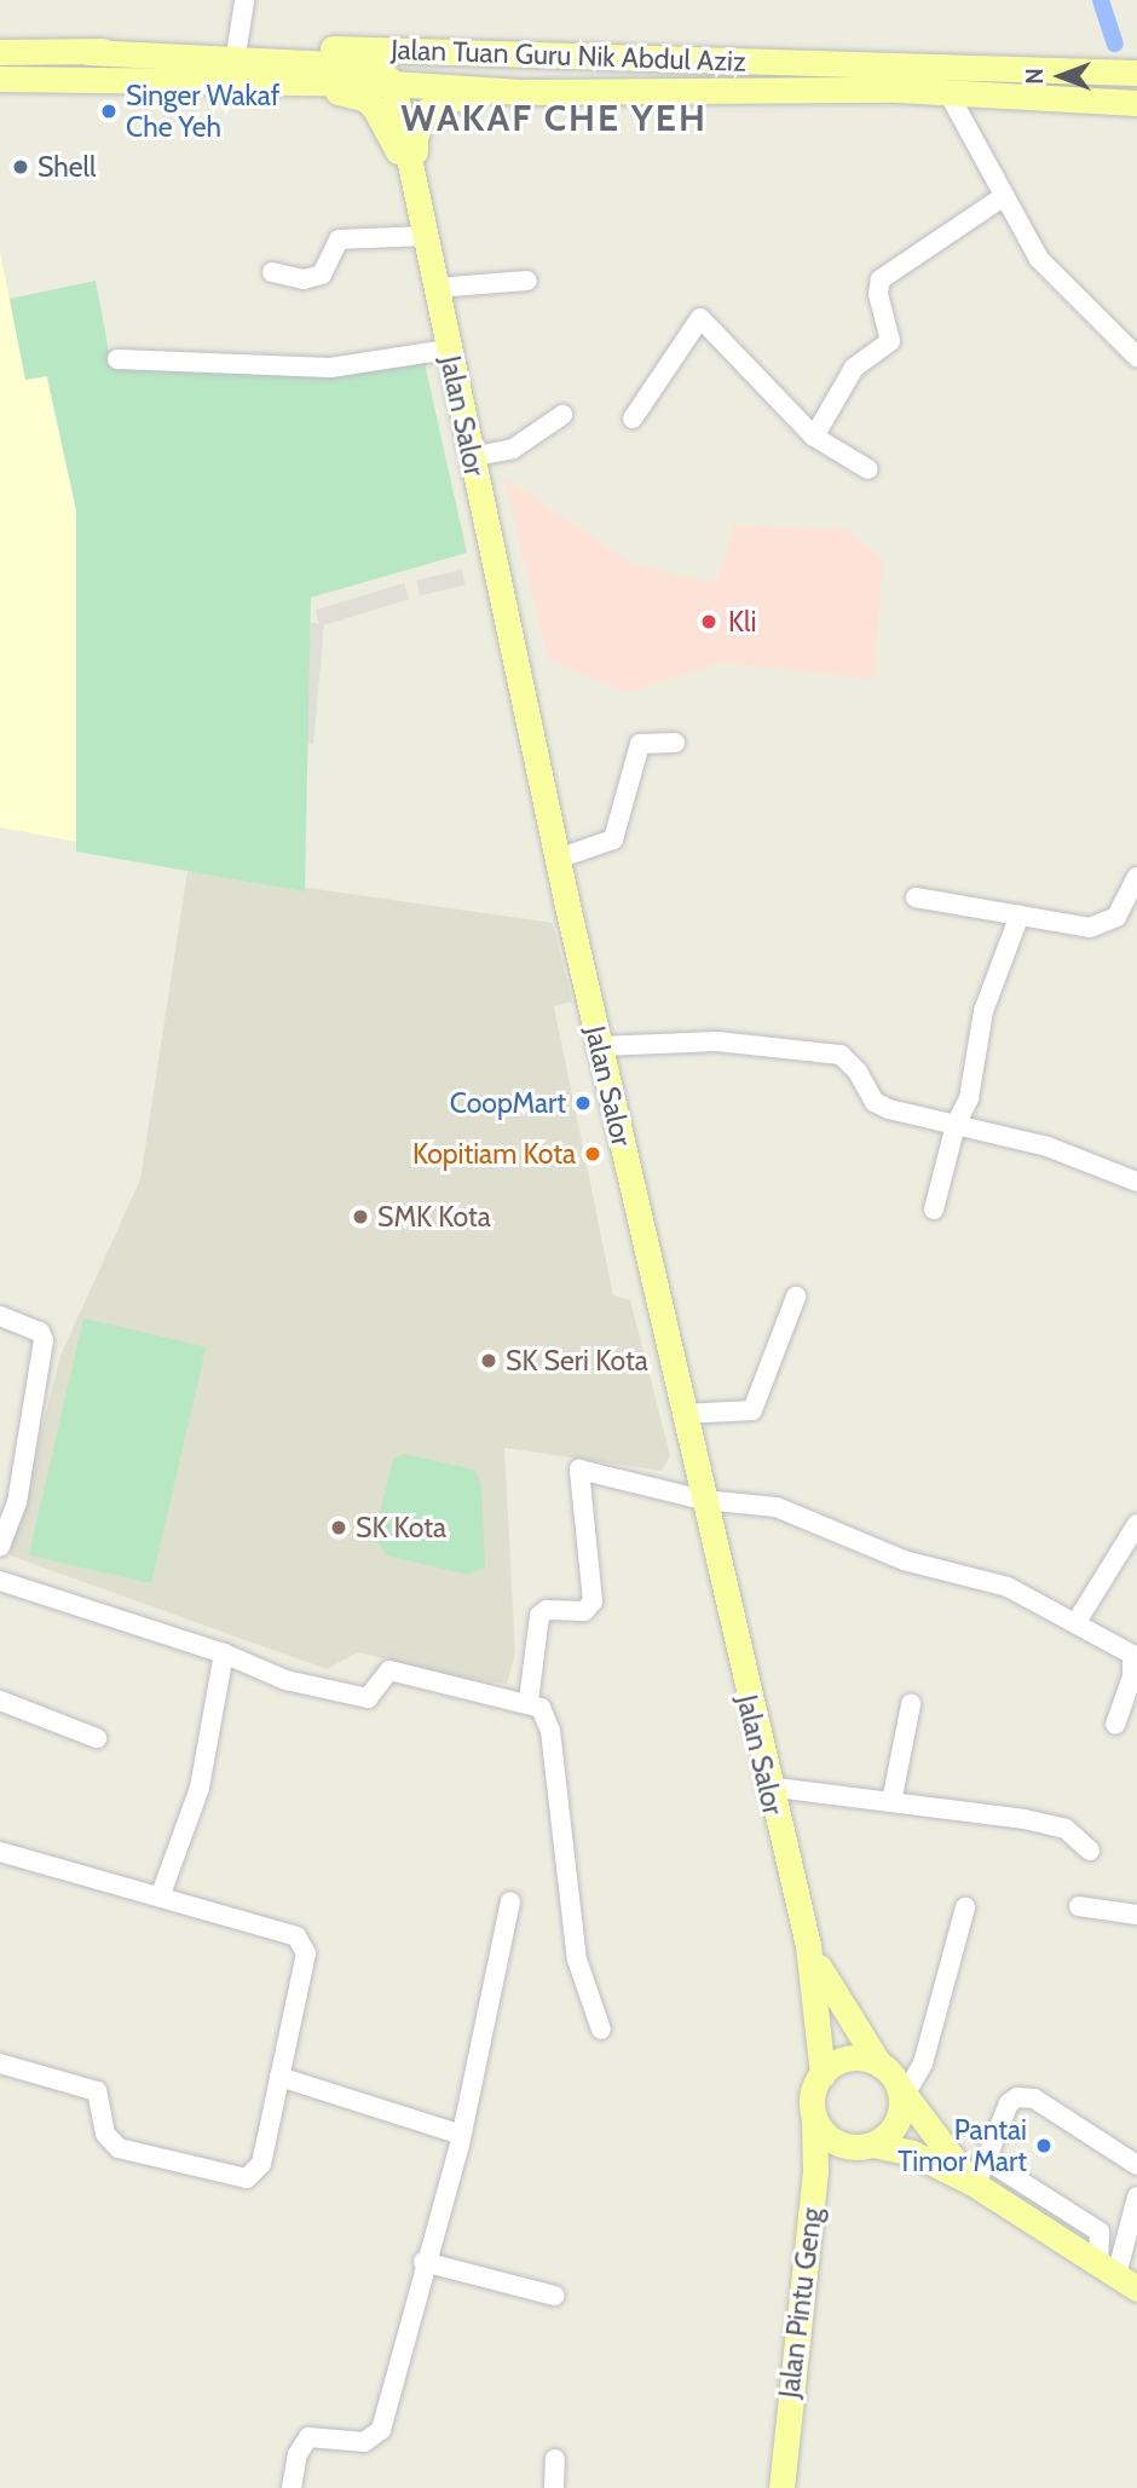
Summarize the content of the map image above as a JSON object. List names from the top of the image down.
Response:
{
  "streets": {
    "main road": ["Jalan Tuan Guru Nik Abdul Aziz", "Jalan Salor", "Jalan Pintu Geng"]
  },
  "crossings": [
    ["Jalan Tuan Guru Nik Abdul Aziz", "Jalan Salor"],
    ["Jalan Salor", "Jalan Pintu Geng"]
  ],
  "districts": ["WAKAF CHE YEH"],
  "places": [
    "Singer Wakaf Che Yeh",
    "Shell",
    "Kli",
    "CoopMart",
    "Kopitiam Kota",
    "SMK Kota",
    "SK Seri Kota",
    "SK Kota",
    "Pantai Timor Mart"
  ],
  "north": "left"
}
